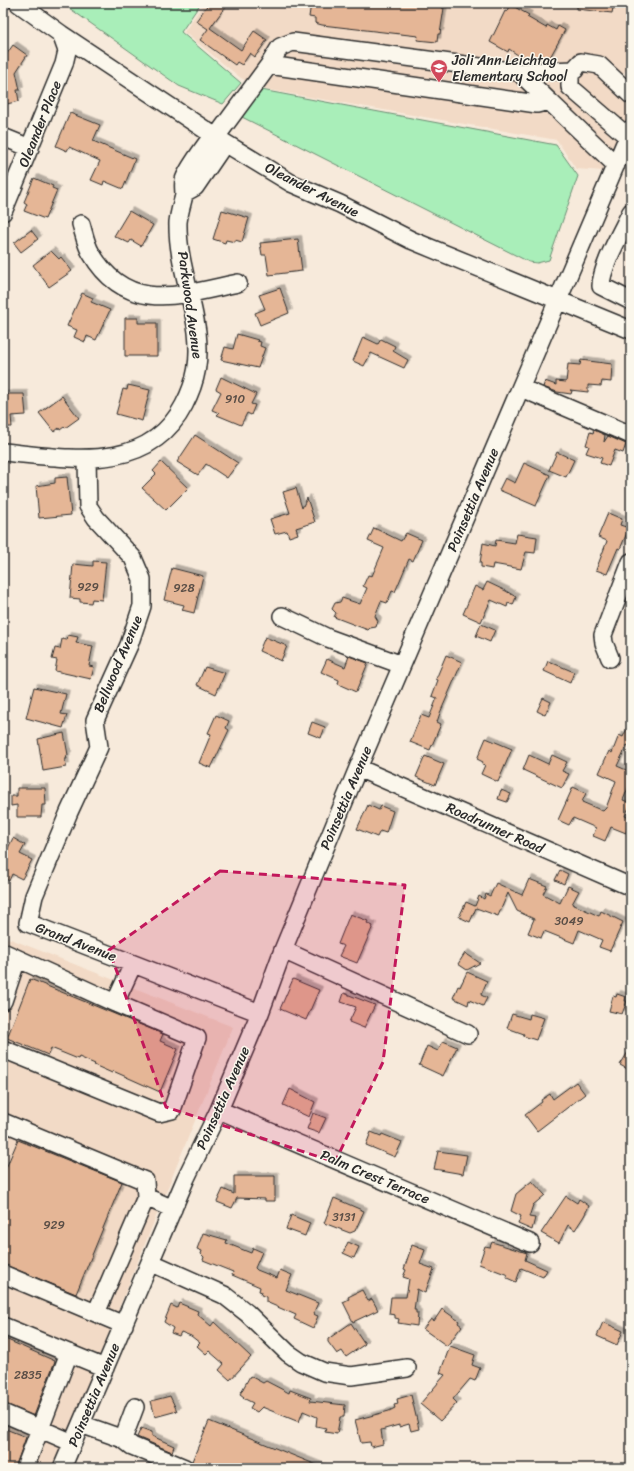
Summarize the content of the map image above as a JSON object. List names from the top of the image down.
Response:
{
  "streets": {
    "street": [
      "Oleander Place",
      "Oleander Avenue",
      "Parkwood Avenue",
      "Poinsettia Avenue",
      "Bellwood Avenue",
      "Roadrunner Road",
      "Grand Avenue",
      "Palm Crest Terrace"
    ]
  },
  "crossings": [
    ["Oleander Place", "Oleander Avenue"],
    ["Oleander Avenue", "Parkwood Avenue"],
    ["Oleander Avenue", "Poinsettia Avenue"],
    ["Parkwood Avenue", "Bellwood Avenue"],
    ["Poinsettia Avenue", "Roadrunner Road"],
    ["Poinsettia Avenue", "Grand Avenue"],
    ["Poinsettia Avenue", "Palm Crest Terrace"],
    ["Bellwood Avenue", "Grand Avenue"]
  ],
  "places": {
    "school or university": ["Joli Ann Leichtag Elementary School"]
  },
  "house_numbers": [
    "910",
    "929",
    "928",
    "3049",
    "3131",
    "929",
    "2835"
  ]
}
